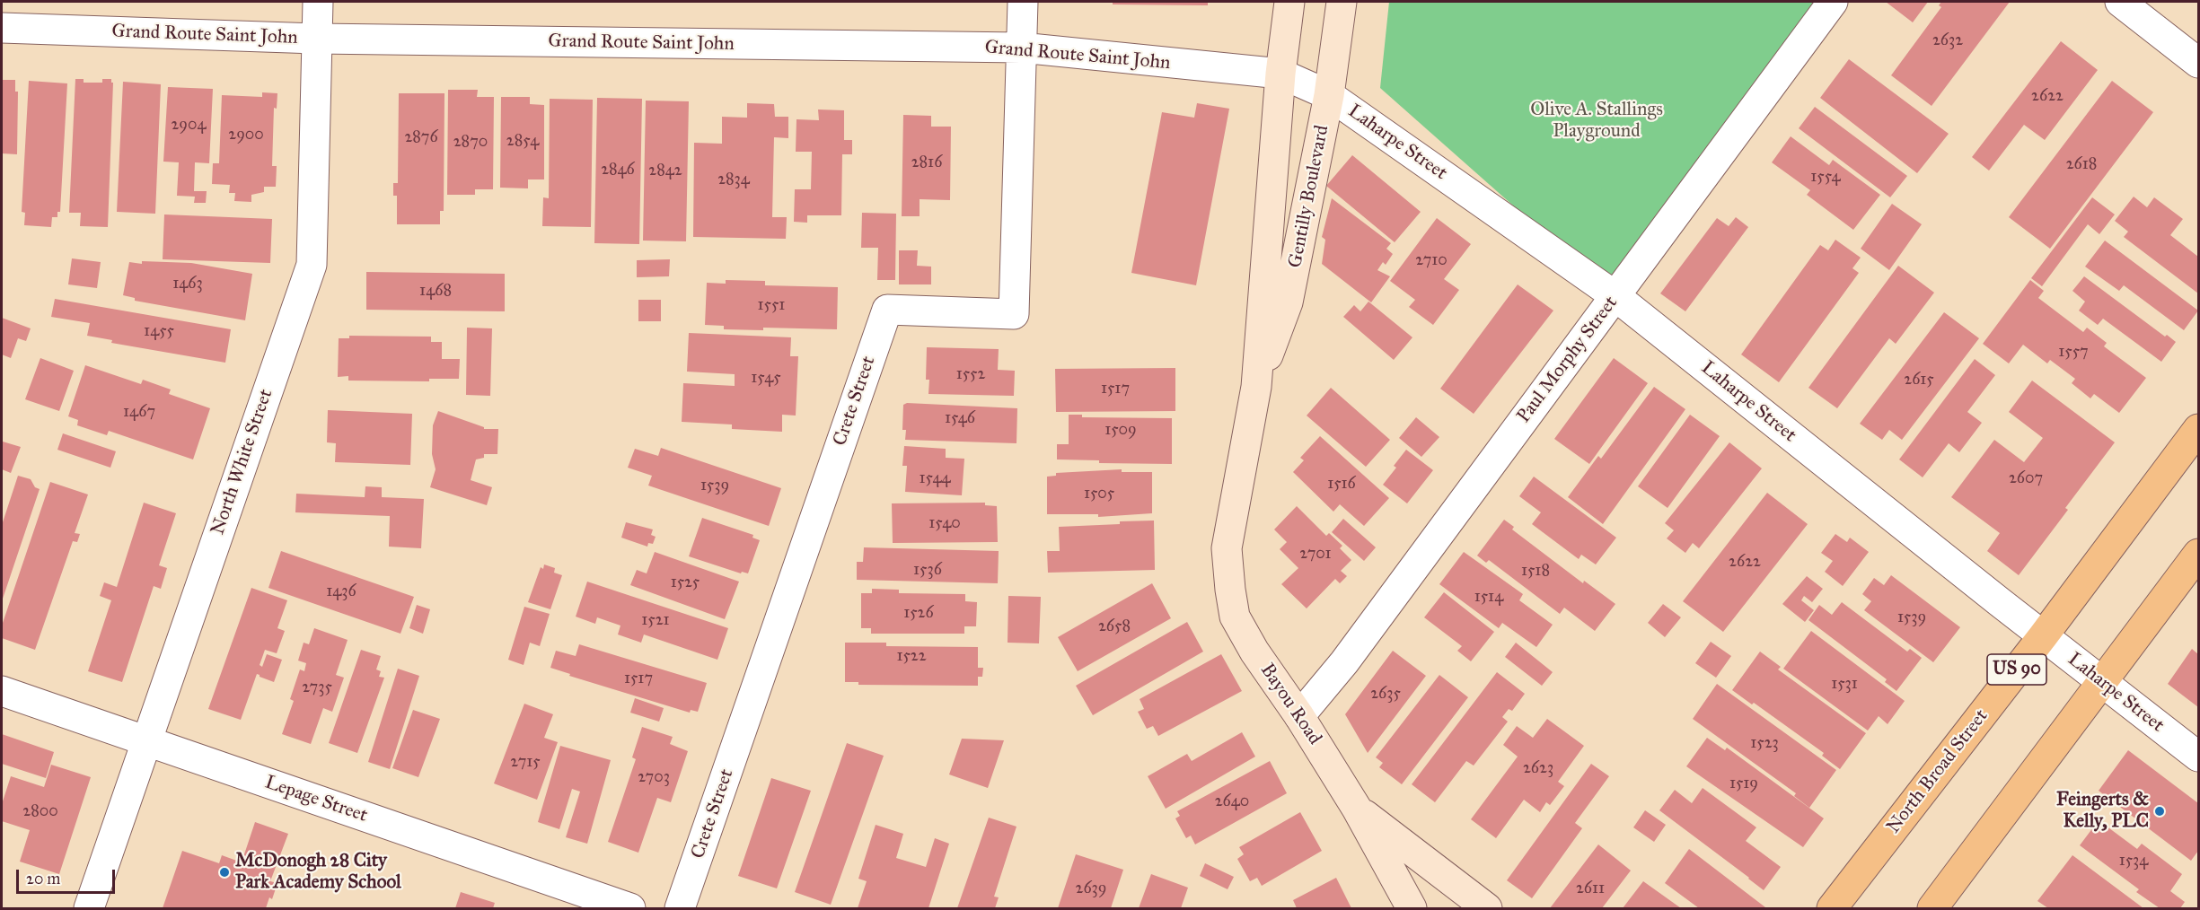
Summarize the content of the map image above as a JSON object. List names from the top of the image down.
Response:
{
  "streets": {
    "main road": [
      "Gentilly Boulevard",
      "US 90",
      "Bayou Road",
      "North Broad Street"
    ],
    "street": [
      "Grand Route Saint John",
      "Laharpe Street",
      "Paul Morphy Street",
      "Crete Street",
      "North White Street",
      "Lepage Street"
    ]
  },
  "crossings": [
    ["Grand Route Saint John", "Laharpe Street"],
    ["Grand Route Saint John", "Gentilly Boulevard"],
    ["Grand Route Saint John", "Crete Street"],
    ["Grand Route Saint John", "North White Street"],
    ["Laharpe Street", "Gentilly Boulevard"],
    ["Laharpe Street", "Paul Morphy Street"],
    ["Laharpe Street", "North Broad Street"],
    ["Gentilly Boulevard", "Bayou Road"],
    ["Paul Morphy Street", "Bayou Road"],
    ["North White Street", "Lepage Street"]
  ],
  "parks": ["Olive A. Stallings Playground"],
  "places": ["Feingerts & Kelly, PLC", "McDonogh 28 City Park Academy School"],
  "house_numbers": [
    "2632",
    "2622",
    "2904",
    "2900",
    "2876",
    "2854",
    "2870",
    "2816",
    "2618",
    "2846",
    "2842",
    "1554",
    "2834",
    "2710",
    "1463",
    "1468",
    "1551",
    "1455",
    "1557",
    "1552",
    "1545",
    "2615",
    "1517",
    "1467",
    "1546",
    "1509",
    "1544",
    "2607",
    "1516",
    "1539",
    "1505",
    "1540",
    "2701",
    "2622",
    "1536",
    "1518",
    "1525",
    "1436",
    "1514",
    "1526",
    "1539",
    "1521",
    "2658",
    "1522",
    "1517",
    "1531",
    "2735",
    "2635",
    "1523",
    "2715",
    "2623",
    "2703",
    "1519",
    "2640",
    "2800",
    "1534",
    "2639",
    "2611"
  ],
  "scale_bar": "20 m"
}
